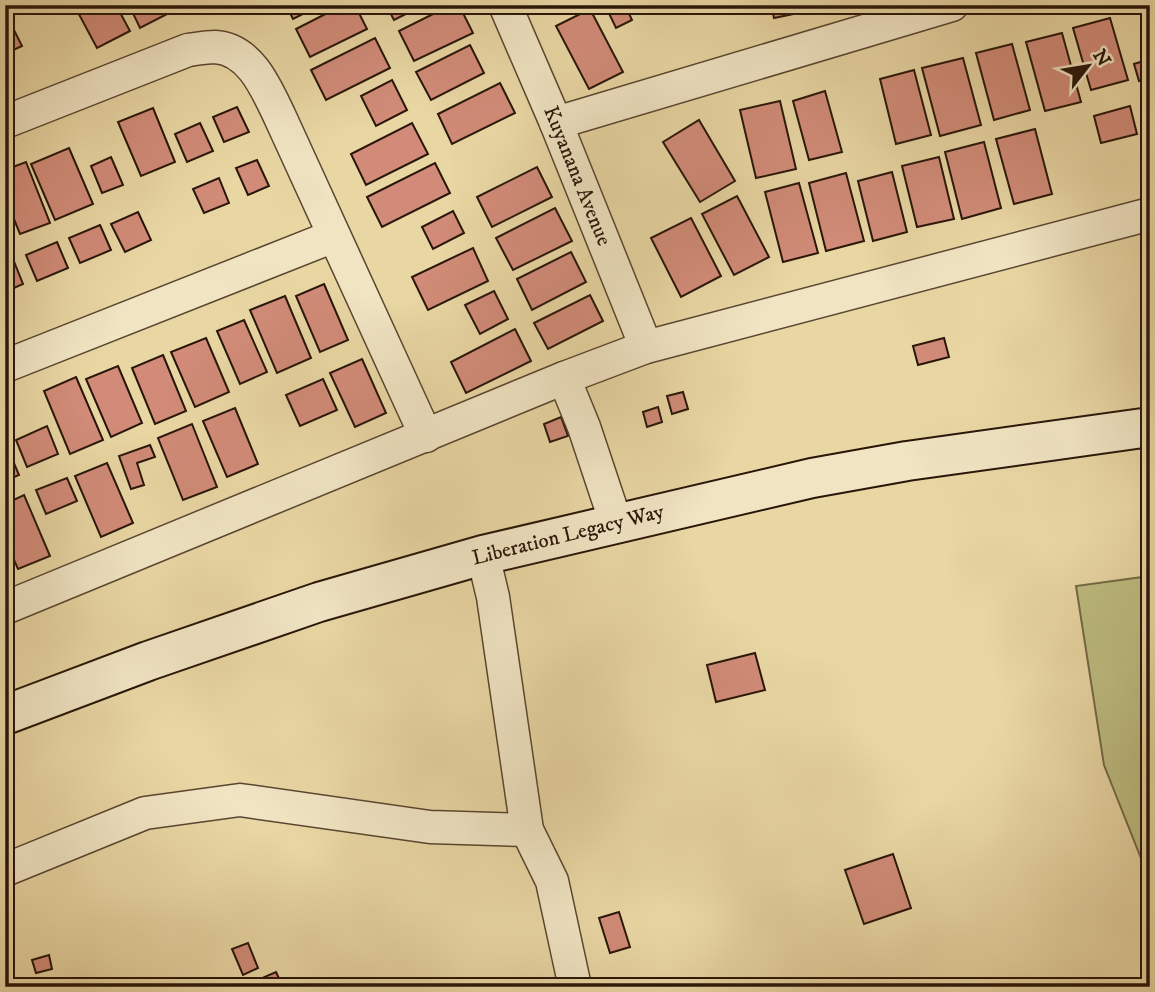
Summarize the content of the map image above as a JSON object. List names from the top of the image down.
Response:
{
  "streets": {
    "main road": ["Liberation Legacy Way"],
    "street": ["Kuyanana Avenue"]
  },
  "north": "top right"
}
